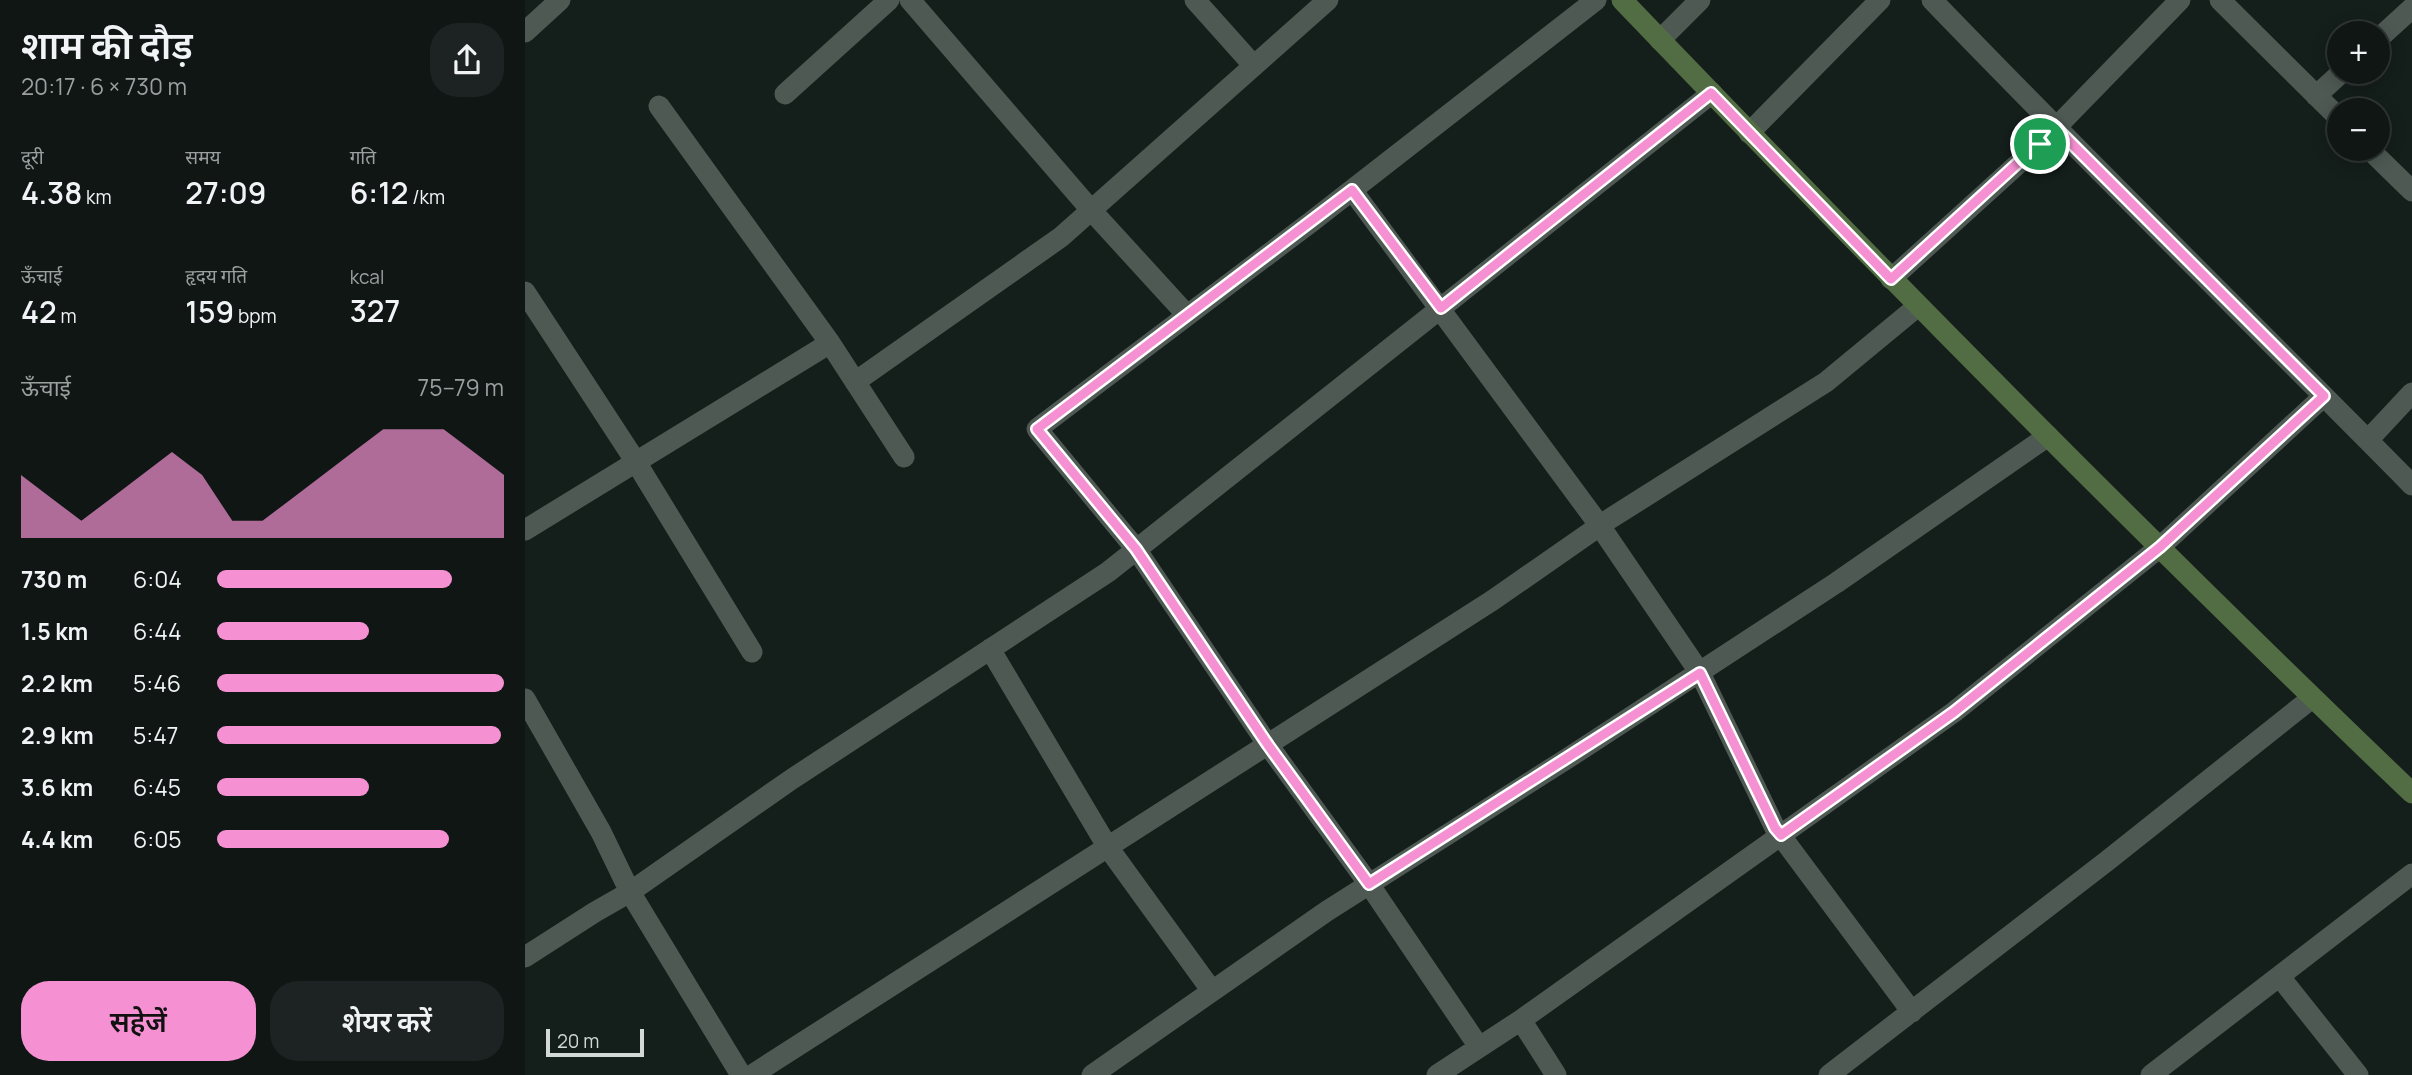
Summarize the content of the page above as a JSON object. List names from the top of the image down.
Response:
{
  "scale_bar": "20 m",
  "page": {
    "heading": ["शाम की दौड़", "20:17 · 6 × 730 m"],
    "map_buttons": ["+", "−"],
    "stats": [
      ["दूरी", "4.38 km"],
      ["समय", "27:09"],
      ["गति", "6:12 /km"],
      ["ऊँचाई", "42 m"],
      ["हृदय गति", "159 bpm"],
      ["kcal", "327"]
    ],
    "chart": ["ऊँचाई", "75–79 m"],
    "list": [
      {
        "name": "730 m",
        "note": "6:04"
      },
      {
        "name": "1.5 km",
        "note": "6:44"
      },
      {
        "name": "2.2 km",
        "note": "5:46"
      },
      {
        "name": "2.9 km",
        "note": "5:47"
      },
      {
        "name": "3.6 km",
        "note": "6:45"
      },
      {
        "name": "4.4 km",
        "note": "6:05"
      }
    ],
    "buttons": ["सहेजें", "शेयर करें"],
    "scale": "20 m"
  }
}
